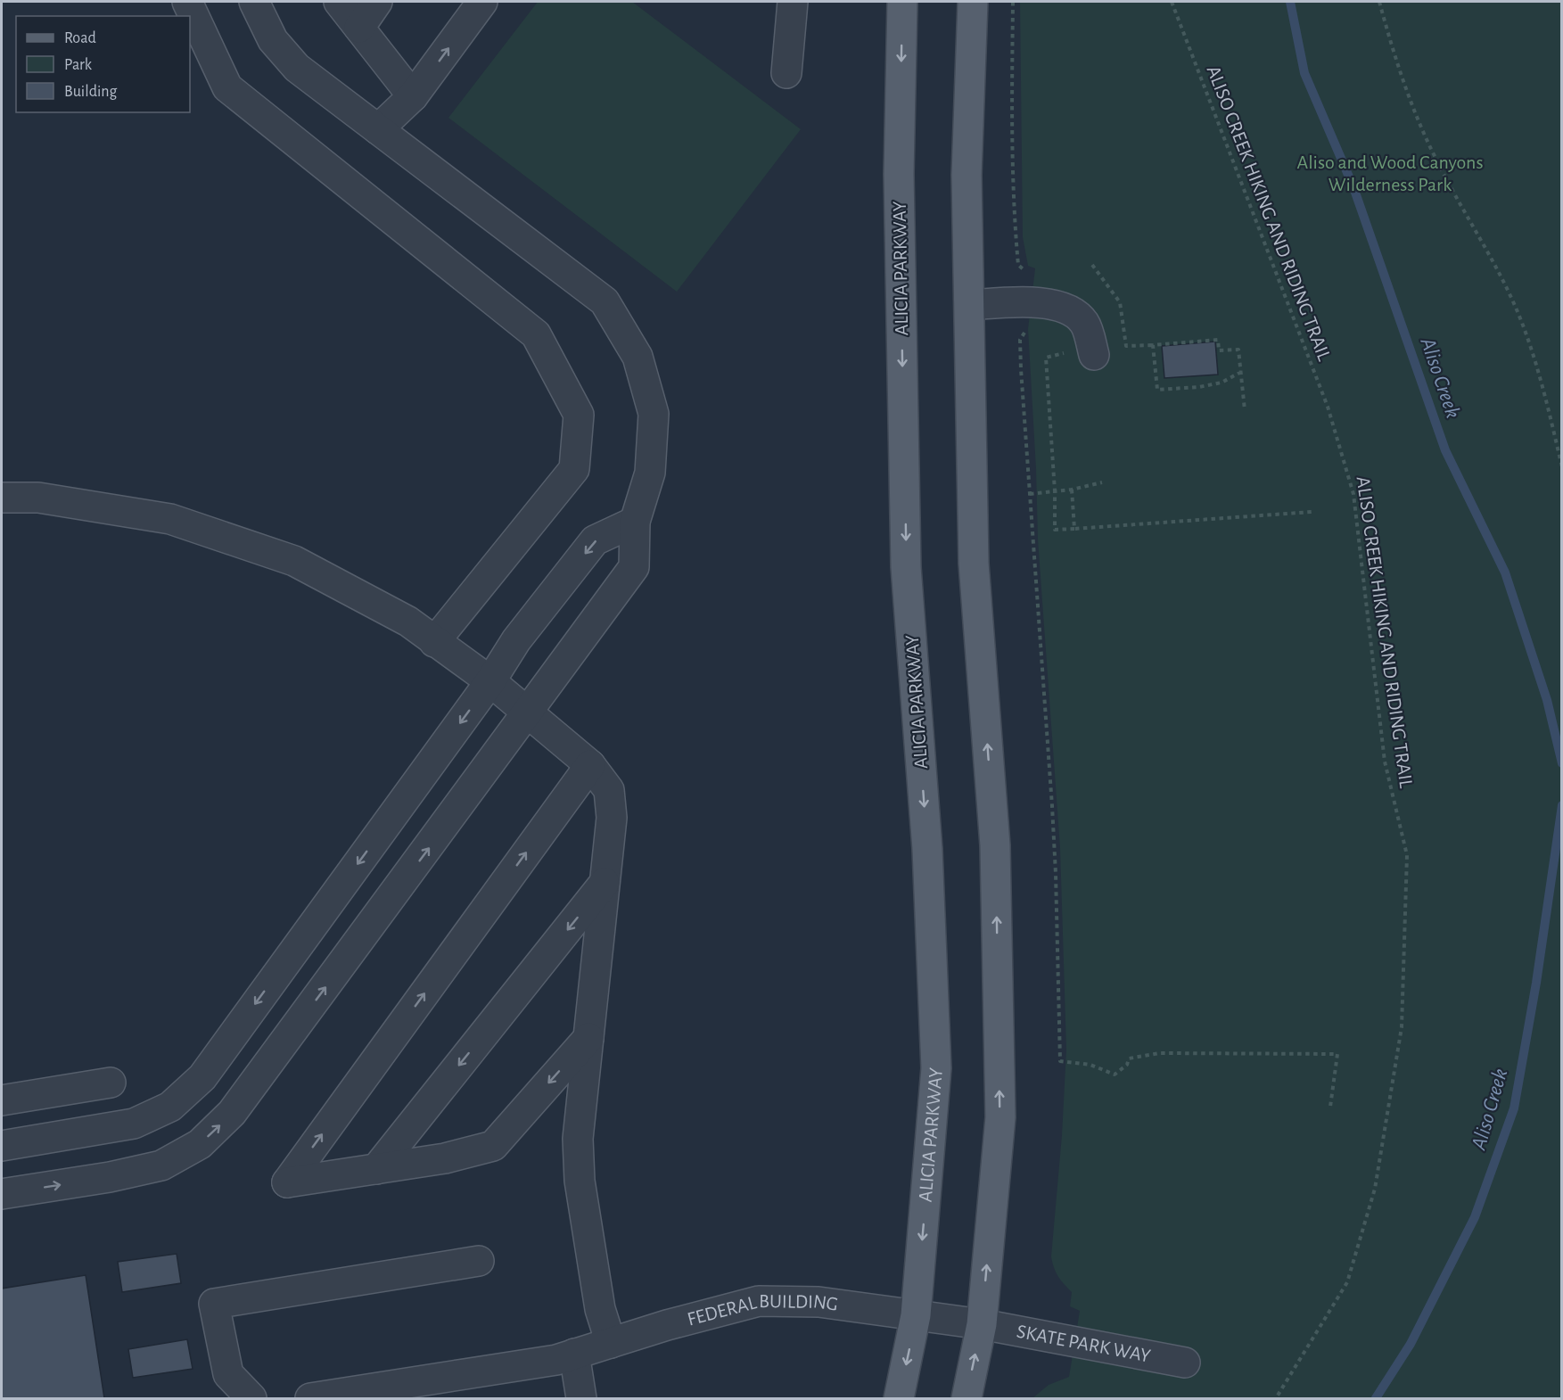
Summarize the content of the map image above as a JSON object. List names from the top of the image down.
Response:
{
  "streets": {
    "main road": ["ALICIA PARKWAY"],
    "lane": ["FEDERAL BUILDING", "SKATE PARK WAY"],
    "path": ["ALISO CREEK HIKING AND RIDING TRAIL"]
  },
  "crossings": [
    ["ALICIA PARKWAY", "FEDERAL BUILDING"],
    ["FEDERAL BUILDING", "SKATE PARK WAY"]
  ],
  "water": ["Aliso Creek"],
  "parks": ["Aliso and Wood Canyons Wilderness Park"],
  "legend": ["Road", "Park", "Building"]
}
